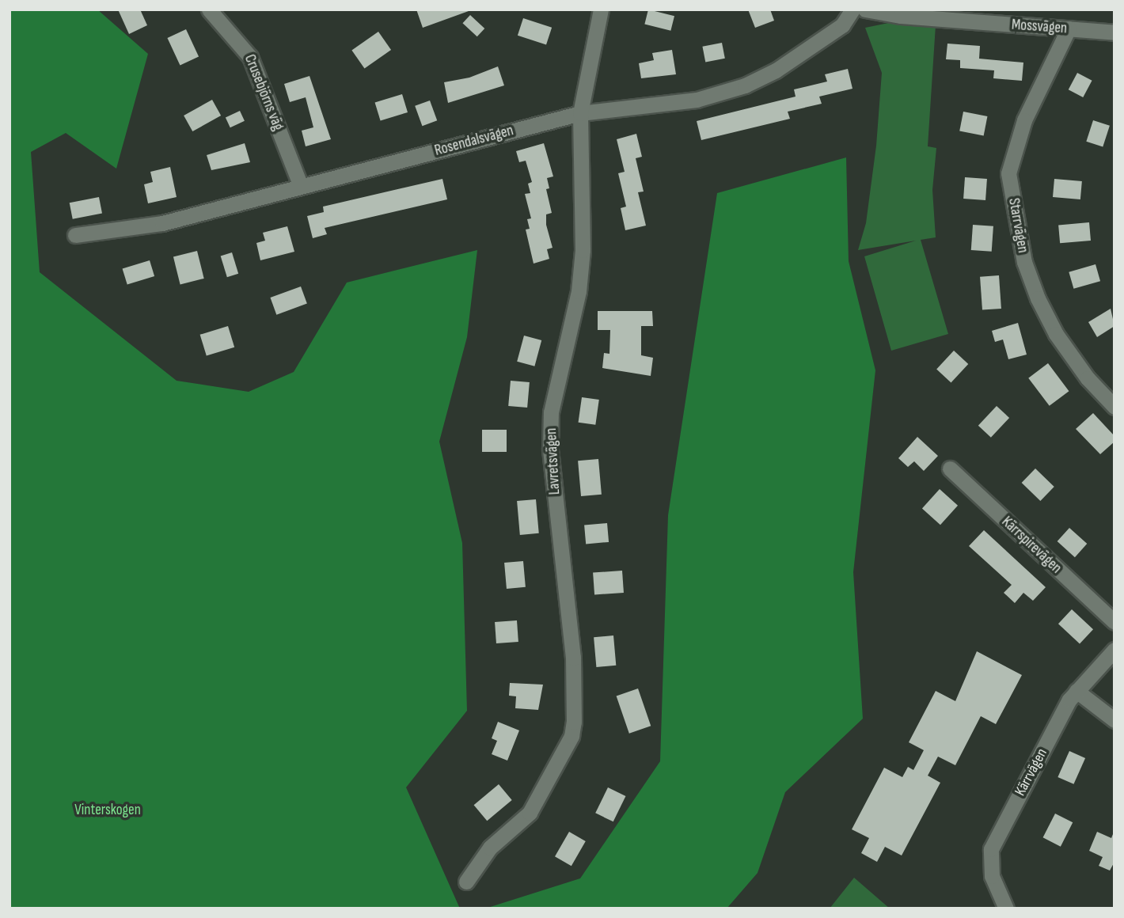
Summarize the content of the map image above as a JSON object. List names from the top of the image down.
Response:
{
  "streets": {
    "street": [
      "Mossvägen",
      "Crusebjörns väg",
      "Rosendalsvägen",
      "Starrvägen",
      "Lavretsvägen",
      "Kärrspirevägen",
      "Kärrvägen"
    ]
  },
  "crossings": [
    ["Mossvägen", "Starrvägen"],
    ["Crusebjörns väg", "Rosendalsvägen"],
    ["Rosendalsvägen", "Lavretsvägen"]
  ],
  "parks": ["Vinterskogen"]
}
